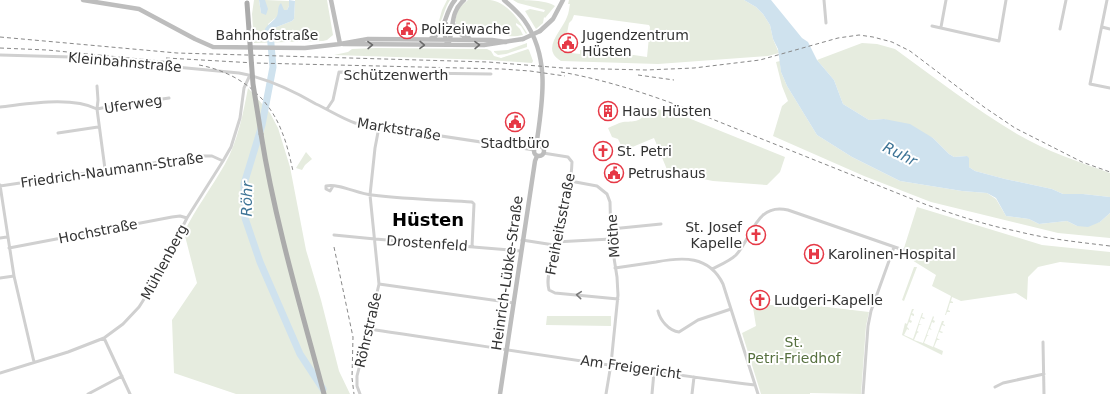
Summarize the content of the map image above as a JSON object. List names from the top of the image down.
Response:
{
  "streets": {
    "street": [
      "Bahnhofstraße",
      "Kleinbahnstraße",
      "Schützenwerth",
      "Uferweg",
      "Marktstraße",
      "Friedrich-Naumann-Straße",
      "Freiheitsstraße",
      "Hochstraße",
      "Möthe",
      "Drostenfeld",
      "Mühlenberg",
      "Heinrich-Lübke-Straße",
      "Röhrstraße",
      "Am Freigericht"
    ]
  },
  "crossings": [
    ["Kleinbahnstraße", "Marktstraße"],
    ["Kleinbahnstraße", "Mühlenberg"],
    ["Schützenwerth", "Marktstraße"],
    ["Uferweg", "Friedrich-Naumann-Straße"],
    ["Marktstraße", "Freiheitsstraße"],
    ["Marktstraße", "Mühlenberg"],
    ["Marktstraße", "Heinrich-Lübke-Straße"],
    ["Marktstraße", "Röhrstraße"],
    ["Friedrich-Naumann-Straße", "Mühlenberg"],
    ["Freiheitsstraße", "Möthe"],
    ["Freiheitsstraße", "Heinrich-Lübke-Straße"],
    ["Hochstraße", "Mühlenberg"],
    ["Drostenfeld", "Heinrich-Lübke-Straße"],
    ["Drostenfeld", "Röhrstraße"],
    ["Heinrich-Lübke-Straße", "Am Freigericht"],
    ["Röhrstraße", "Am Freigericht"]
  ],
  "districts": ["Hüsten"],
  "water": ["Ruhr", "Röhr"],
  "parks": ["St. Petri-Friedhof"],
  "places": {
    "public building": [
      "Polizeiwache",
      "Jugendzentrum Hüsten",
      "Stadtbüro",
      "Petrushaus"
    ],
    "building": ["Haus Hüsten"],
    "church": ["St. Petri", "St. Josef Kapelle", "Ludgeri-Kapelle"],
    "hospital": ["Karolinen-Hospital"]
  }
}
